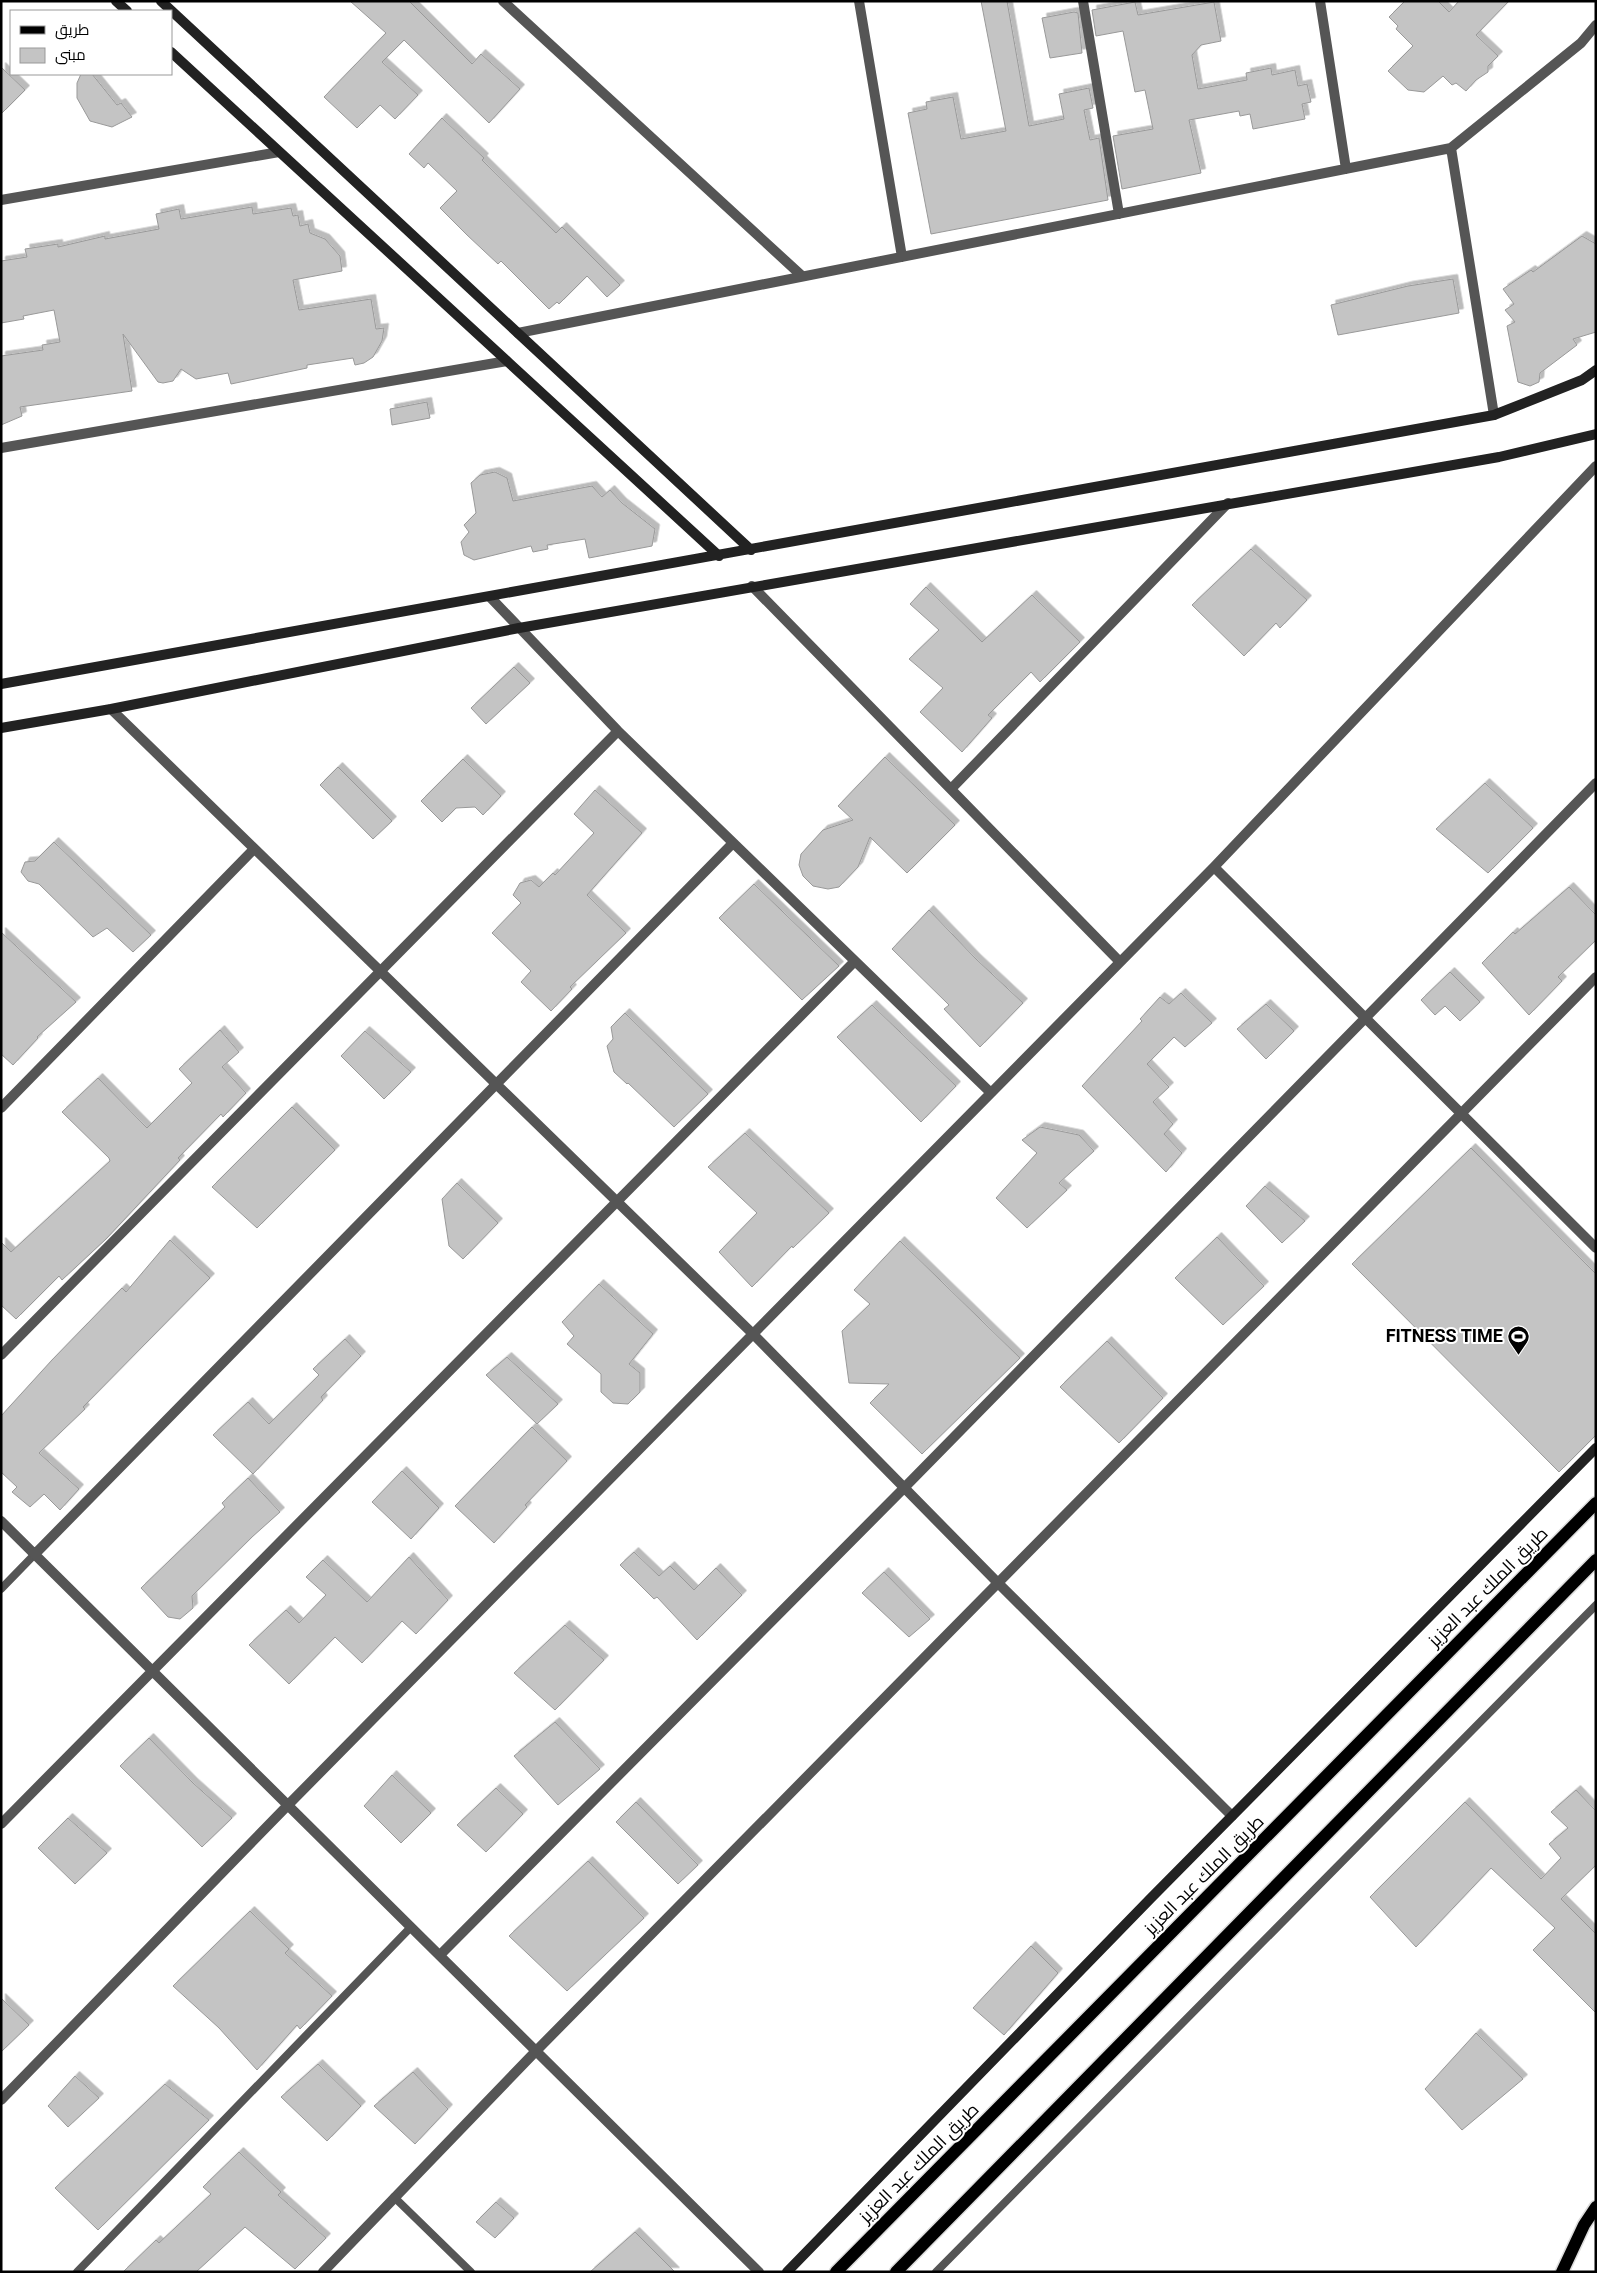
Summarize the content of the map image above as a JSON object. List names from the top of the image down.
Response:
{
  "streets": {
    "main road": ["طريق الملك عبد العزيز"]
  },
  "places": {
    "sports": ["FITNESS TIME"]
  },
  "legend": ["طريق", "مبنى"]
}
